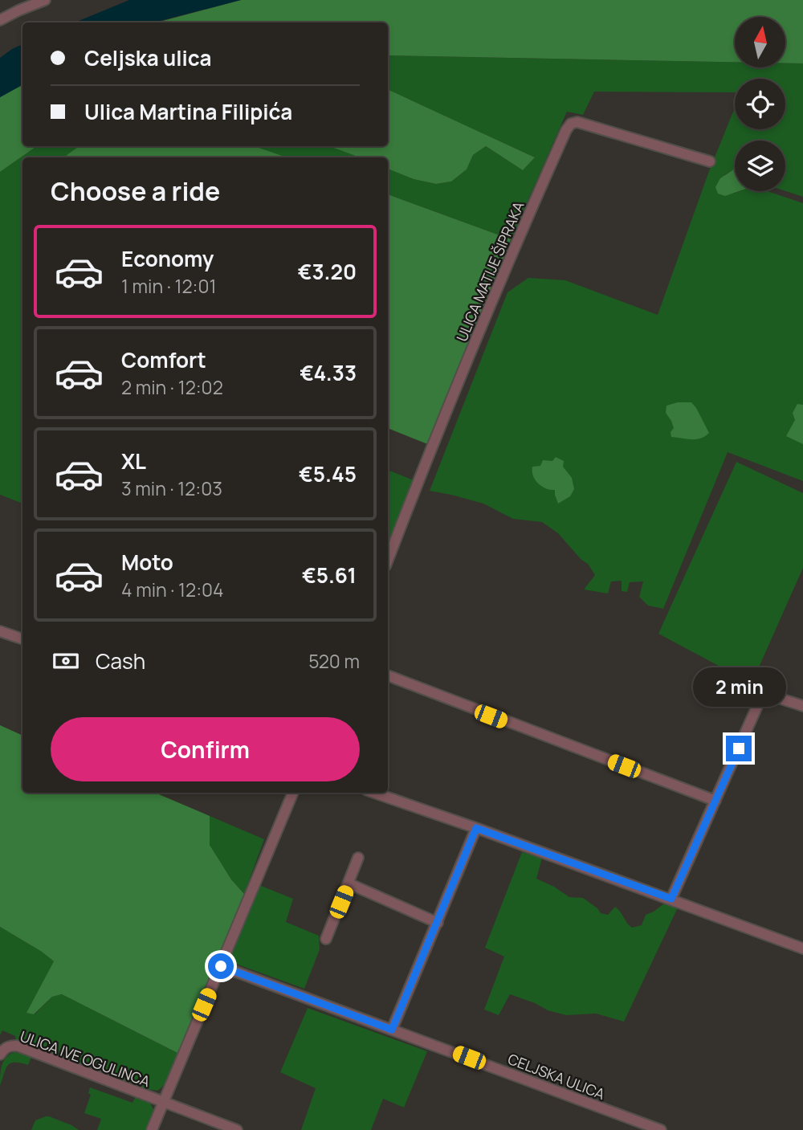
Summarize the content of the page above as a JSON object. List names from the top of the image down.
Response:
{
  "streets": {
    "street": ["ULICA MATIJE ŠIPRAKA", "ULICA IVE OGULINCA", "CELJSKA ULICA"]
  },
  "north": "top",
  "page": {
    "banner": ["Celjska ulica", "Ulica Martina Filipića"],
    "heading": "Choose a ride",
    "list": [
      {
        "name": "Economy",
        "note": "1 min · 12:01",
        "value": "€3.20"
      },
      {
        "name": "Comfort",
        "note": "2 min · 12:02",
        "value": "€4.33"
      },
      {
        "name": "XL",
        "note": "3 min · 12:03",
        "value": "€5.45"
      },
      {
        "name": "Moto",
        "note": "4 min · 12:04",
        "value": "€5.61"
      }
    ],
    "pay": ["Cash", "520 m"],
    "bubble": "2 min",
    "buttons": "Confirm"
  }
}
